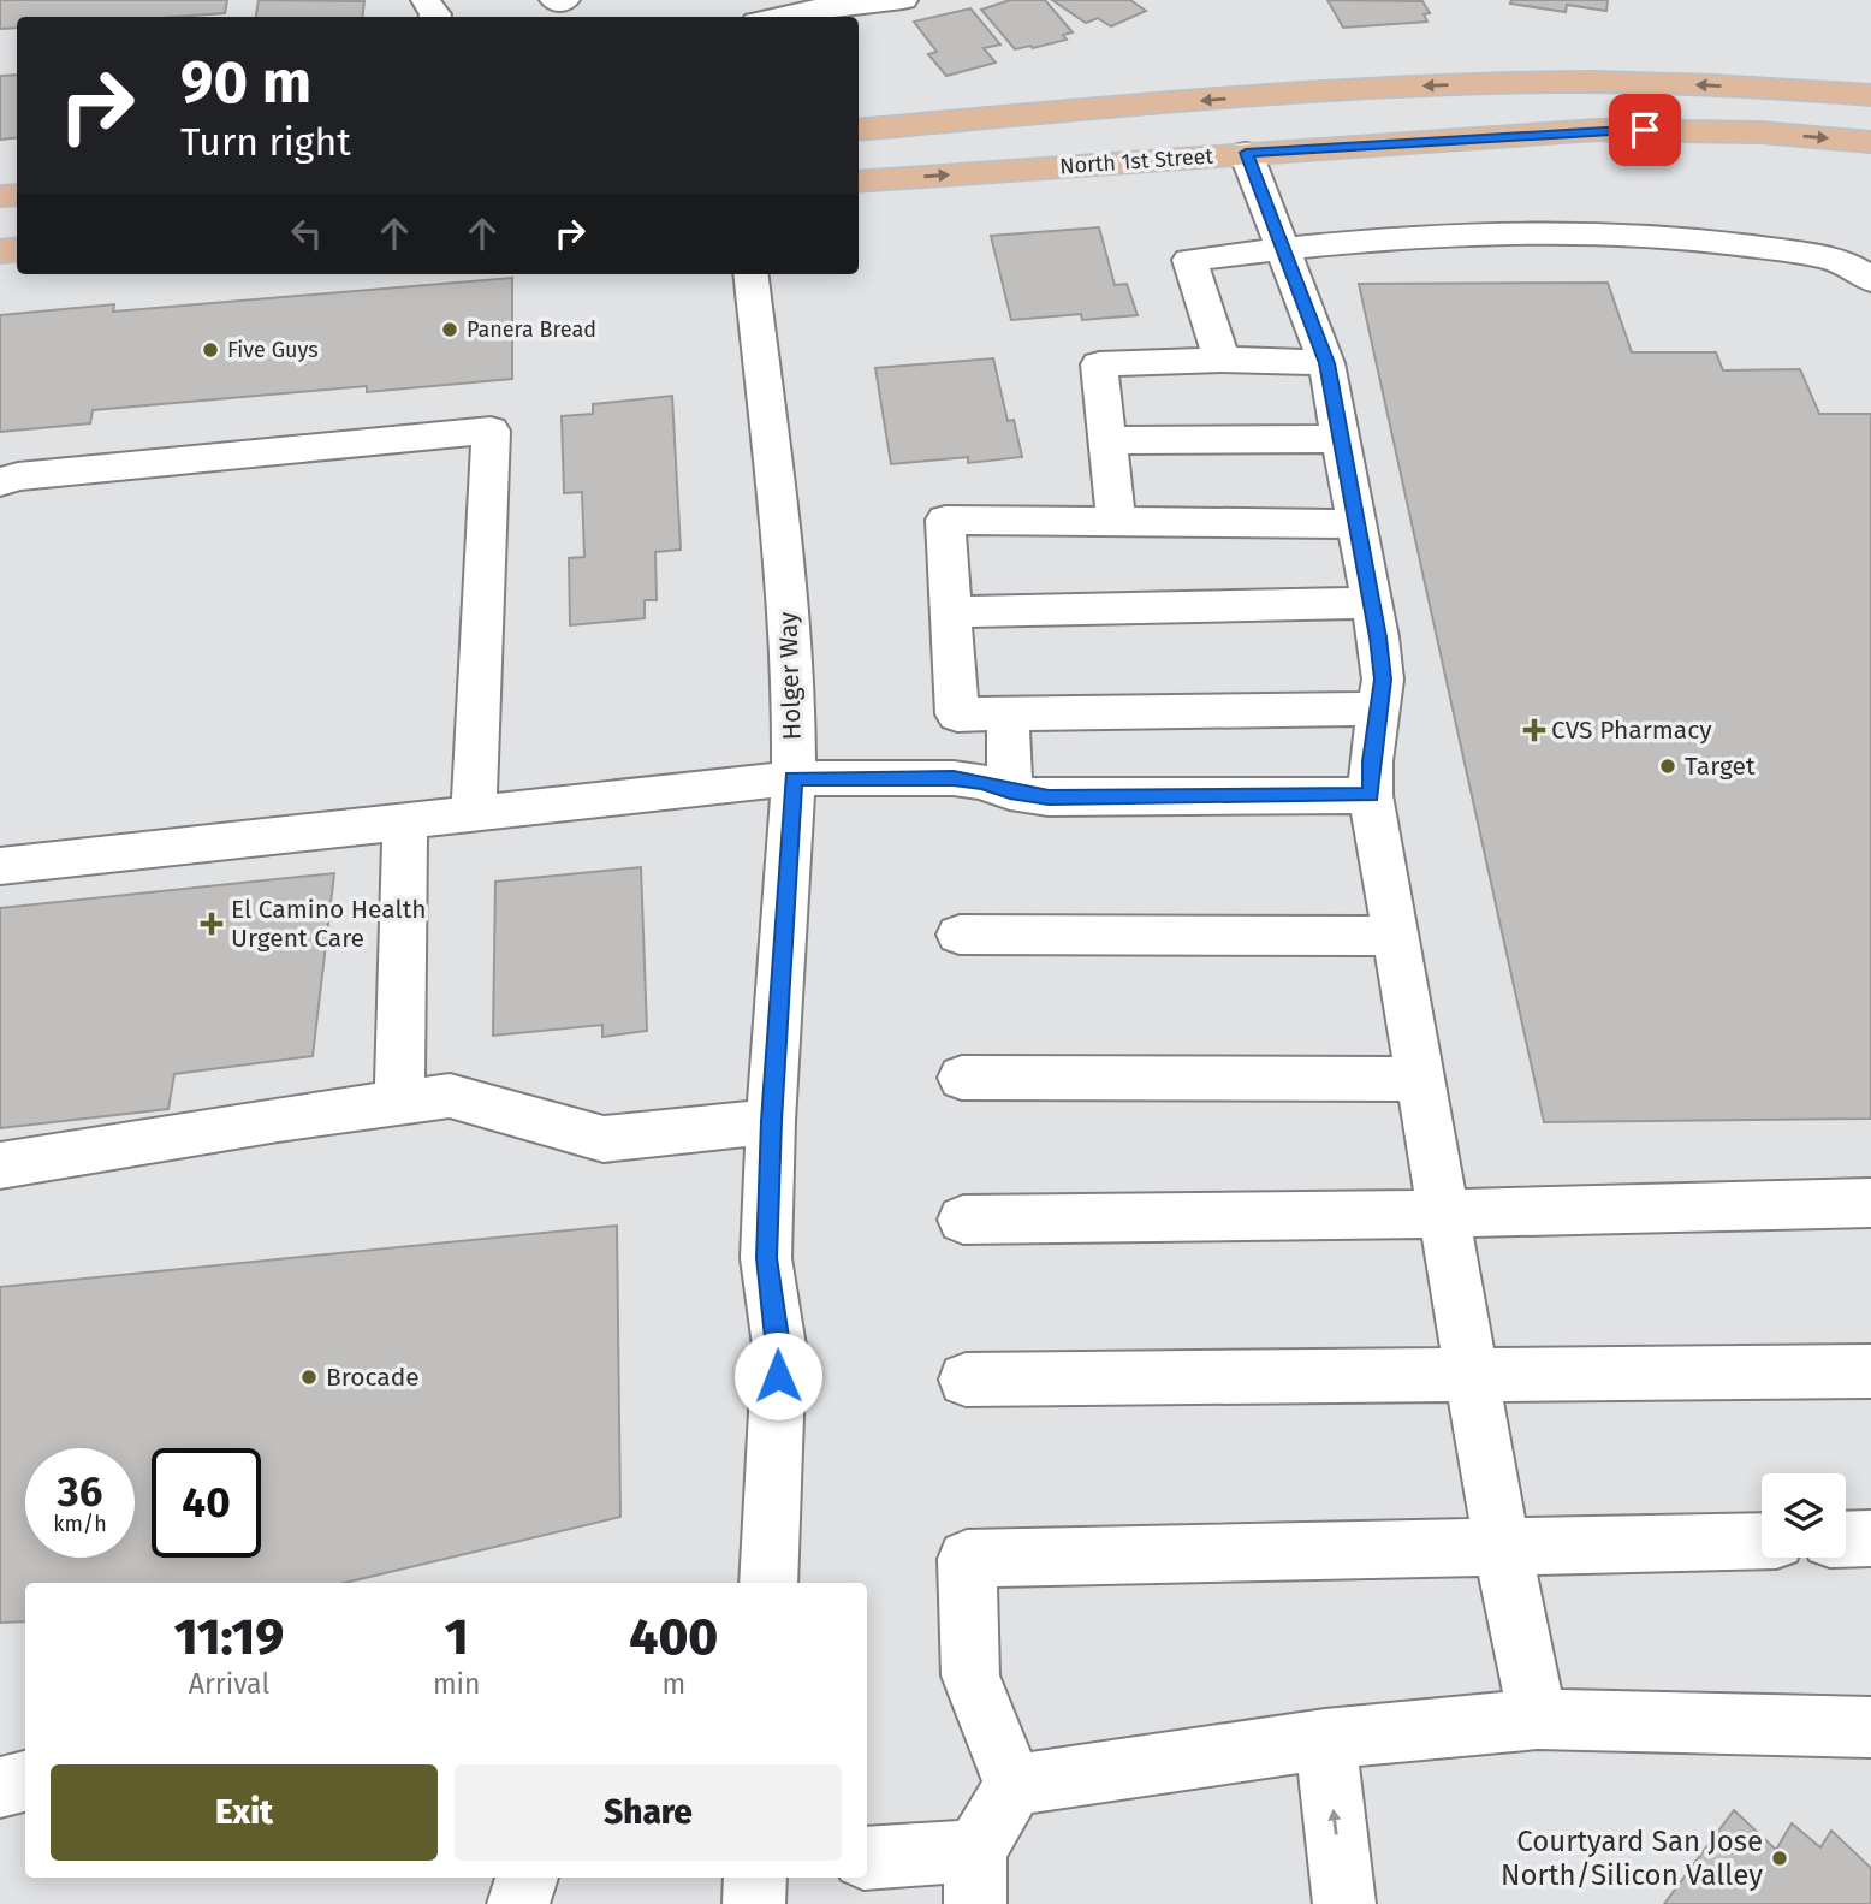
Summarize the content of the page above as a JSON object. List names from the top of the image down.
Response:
{
  "streets": {
    "main road": ["North 1st Street"],
    "street": ["Holger Way"]
  },
  "places": {
    "other": [
      "Panera Bread",
      "Five Guys",
      "Target",
      "Brocade",
      "Courtyard San Jose North/Silicon Valley"
    ],
    "health": ["CVS Pharmacy", "El Camino Health Urgent Care"]
  },
  "page": {
    "turn": ["90 m", "Turn right"],
    "speed": "36 km/h",
    "limit": "40",
    "eta": [
      "11:19",
      "Arrival",
      "1",
      "min",
      "400",
      "m"
    ],
    "buttons": ["Exit", "Share"]
  }
}
